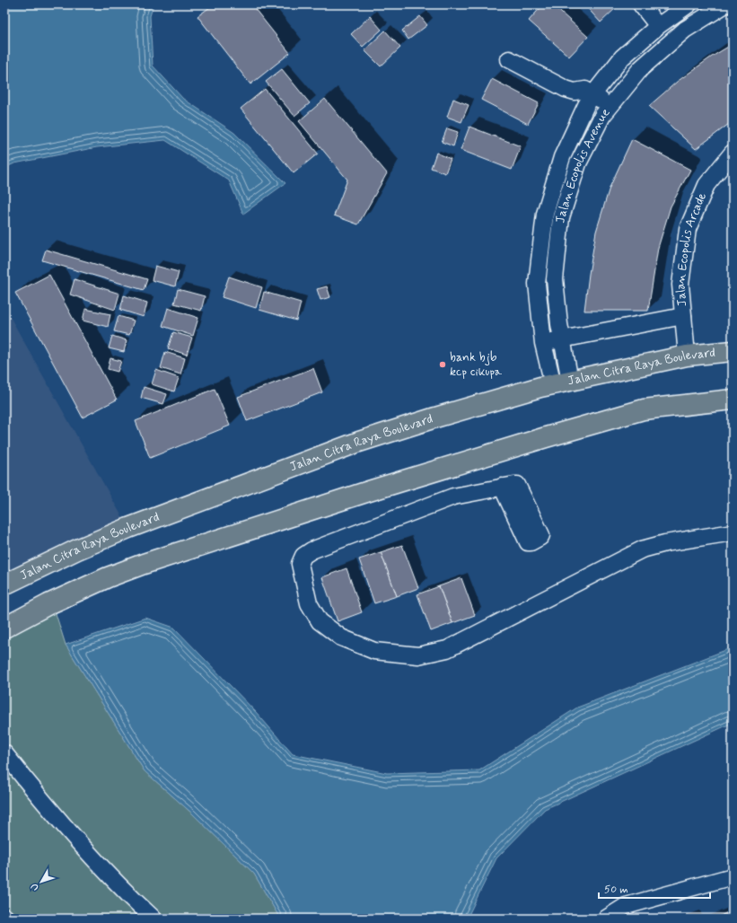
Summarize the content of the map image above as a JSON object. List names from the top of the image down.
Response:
{
  "streets": {
    "main road": ["Jalan Citra Raya Boulevard"],
    "street": ["Jalan Ecopolis Avenue", "Jalan Ecopolis Arcade"]
  },
  "crossings": [
    ["Jalan Ecopolis Avenue", "Jalan Citra Raya Boulevard"],
    ["Jalan Ecopolis Arcade", "Jalan Citra Raya Boulevard"]
  ],
  "places": ["bank bjb kcp cikupa"],
  "scale_bar": "50 m",
  "north": "bottom left"
}
